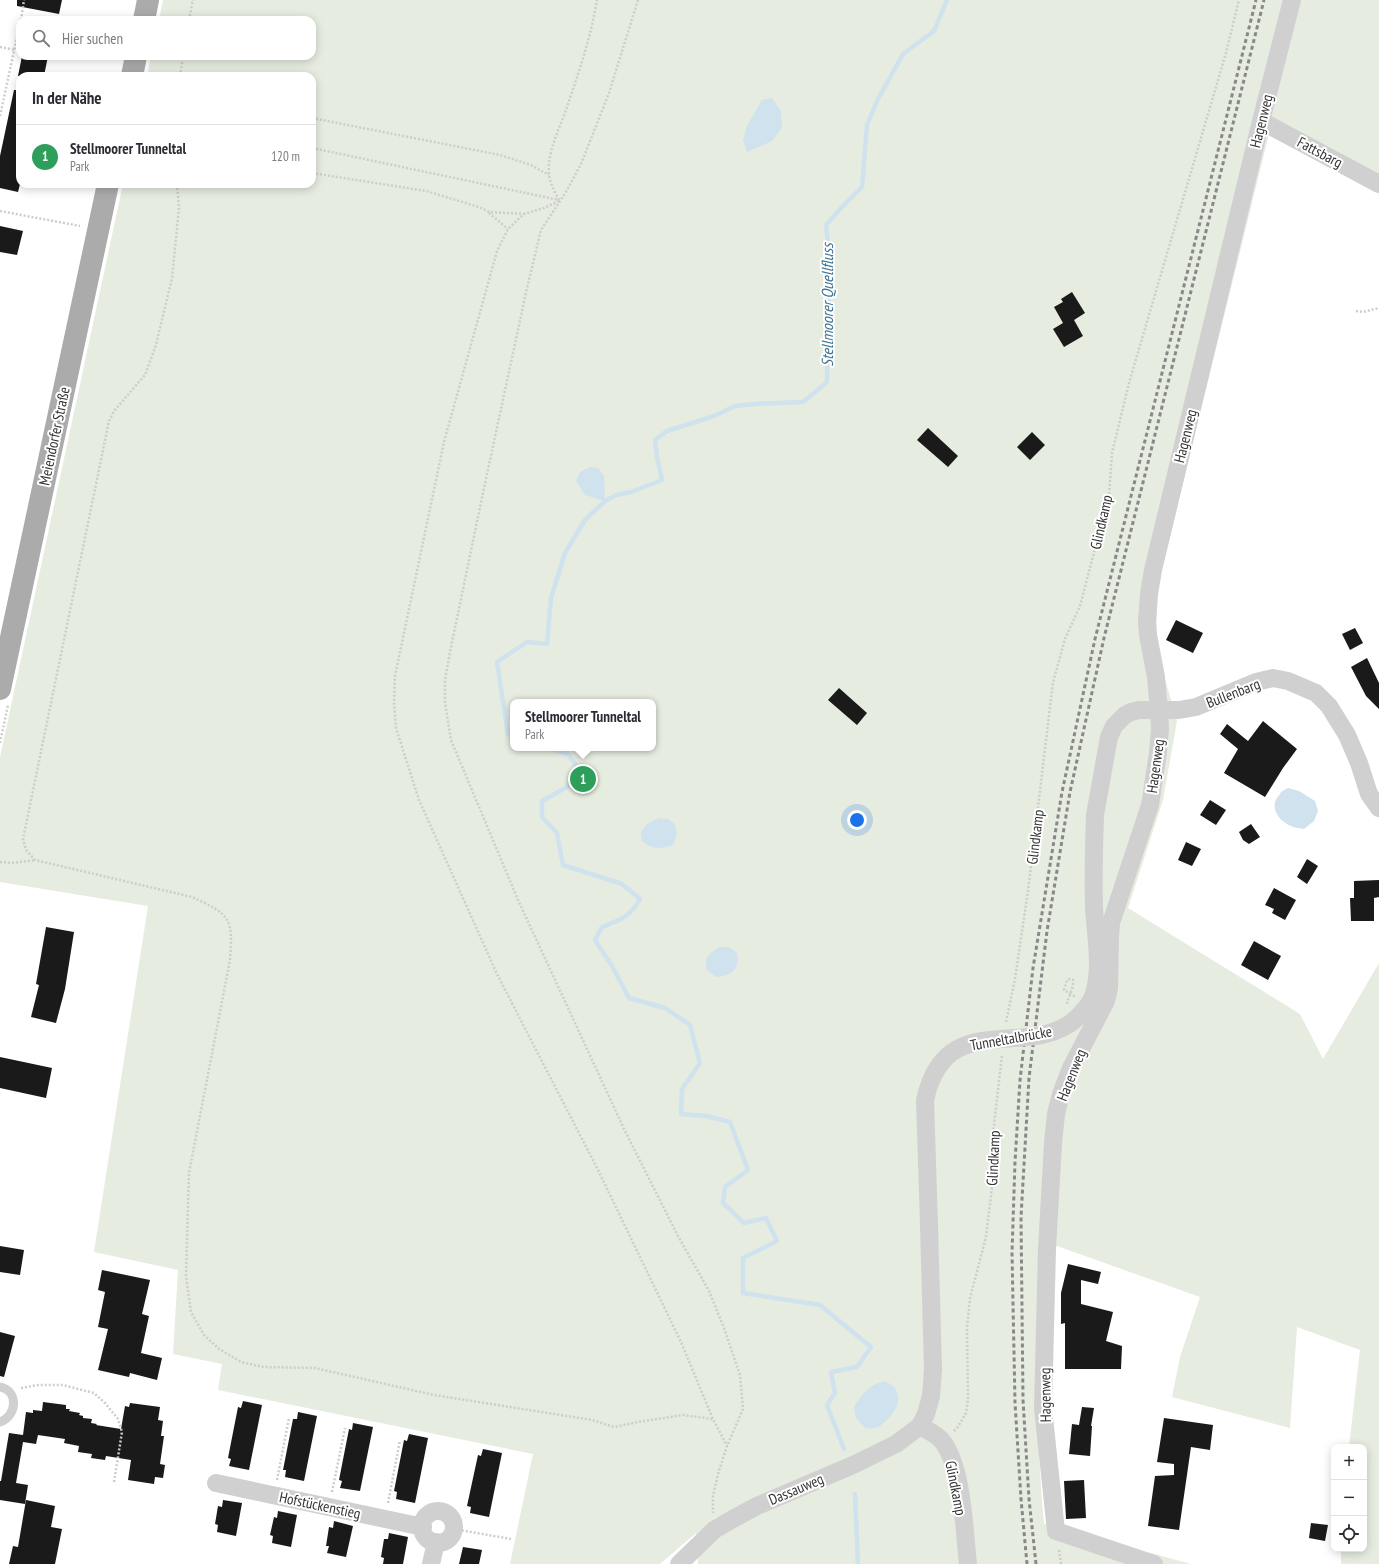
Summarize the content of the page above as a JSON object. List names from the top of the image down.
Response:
{
  "streets": {
    "main road": ["Meiendorfer Straße"],
    "street": [
      "Hagenweg",
      "Fattsbarg",
      "Glindkamp",
      "Bullenbarg",
      "Tunneltalbrücke",
      "Dassauweg",
      "Hofstückenstieg"
    ]
  },
  "crossings": [
    ["Hagenweg", "Fattsbarg"],
    ["Hagenweg", "Bullenbarg"],
    ["Hagenweg", "Tunneltalbrücke"],
    ["Glindkamp", "Tunneltalbrücke"],
    ["Glindkamp", "Dassauweg"],
    ["Bullenbarg", "Tunneltalbrücke"],
    ["Tunneltalbrücke", "Dassauweg"]
  ],
  "water": ["Stellmoorer Quellfluss"],
  "page": {
    "search": "Hier suchen",
    "heading": "In der Nähe",
    "list": [
      {
        "mark": "1",
        "name": "Stellmoorer Tunneltal",
        "note": "Park",
        "value": "120 m"
      }
    ],
    "popup": ["Stellmoorer Tunneltal", "Park"],
    "pins": "1",
    "map_buttons": ["+", "−"]
  }
}
